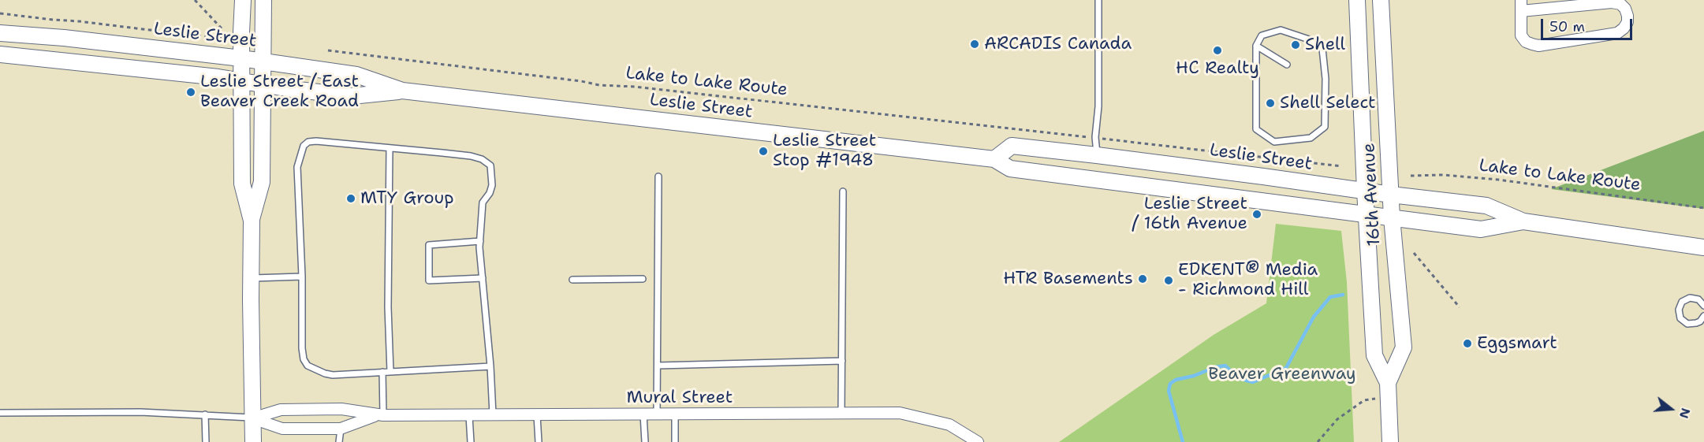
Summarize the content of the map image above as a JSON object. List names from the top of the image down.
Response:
{
  "streets": {
    "main road": ["Leslie Street", "16th Avenue"],
    "street": ["Mural Street"],
    "path": ["Lake to Lake Route"]
  },
  "crossings": [
    ["Leslie Street", "16th Avenue"]
  ],
  "parks": ["Beaver Greenway"],
  "places": [
    "ARCADIS Canada",
    "Shell",
    "HC Realty",
    "Leslie Street / East Beaver Creek Road",
    "Shell Select",
    "Leslie Street Stop #1948",
    "MTY Group",
    "Leslie Street / 16th Avenue",
    "HTR Basements",
    "EDKENT® Media - Richmond Hill",
    "Eggsmart"
  ],
  "scale_bar": "50 m",
  "north": "right"
}
